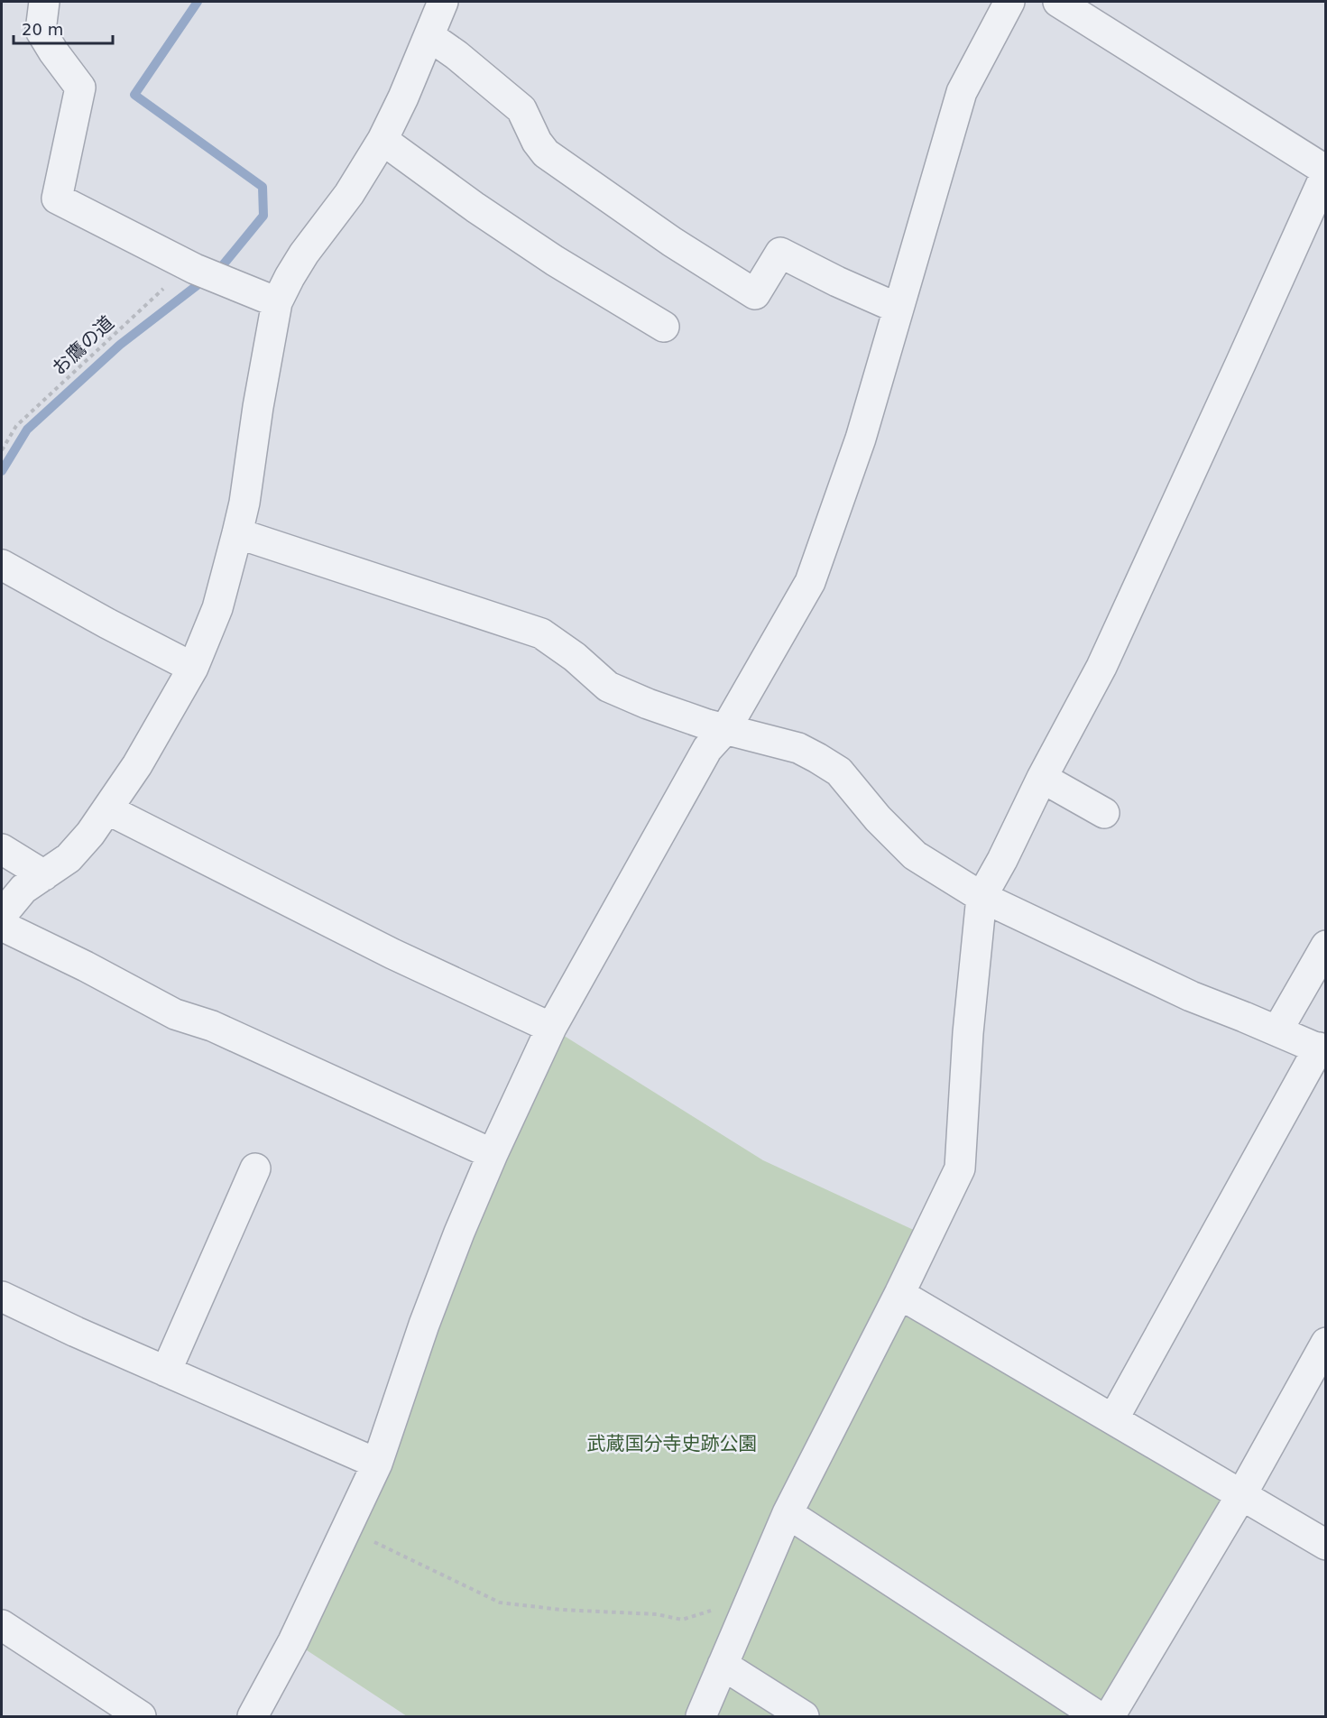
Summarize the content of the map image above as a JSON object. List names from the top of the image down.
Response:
{
  "streets": {
    "path": ["お鷹の道"]
  },
  "parks": ["武蔵国分寺史跡公園"],
  "scale_bar": "20 m"
}
